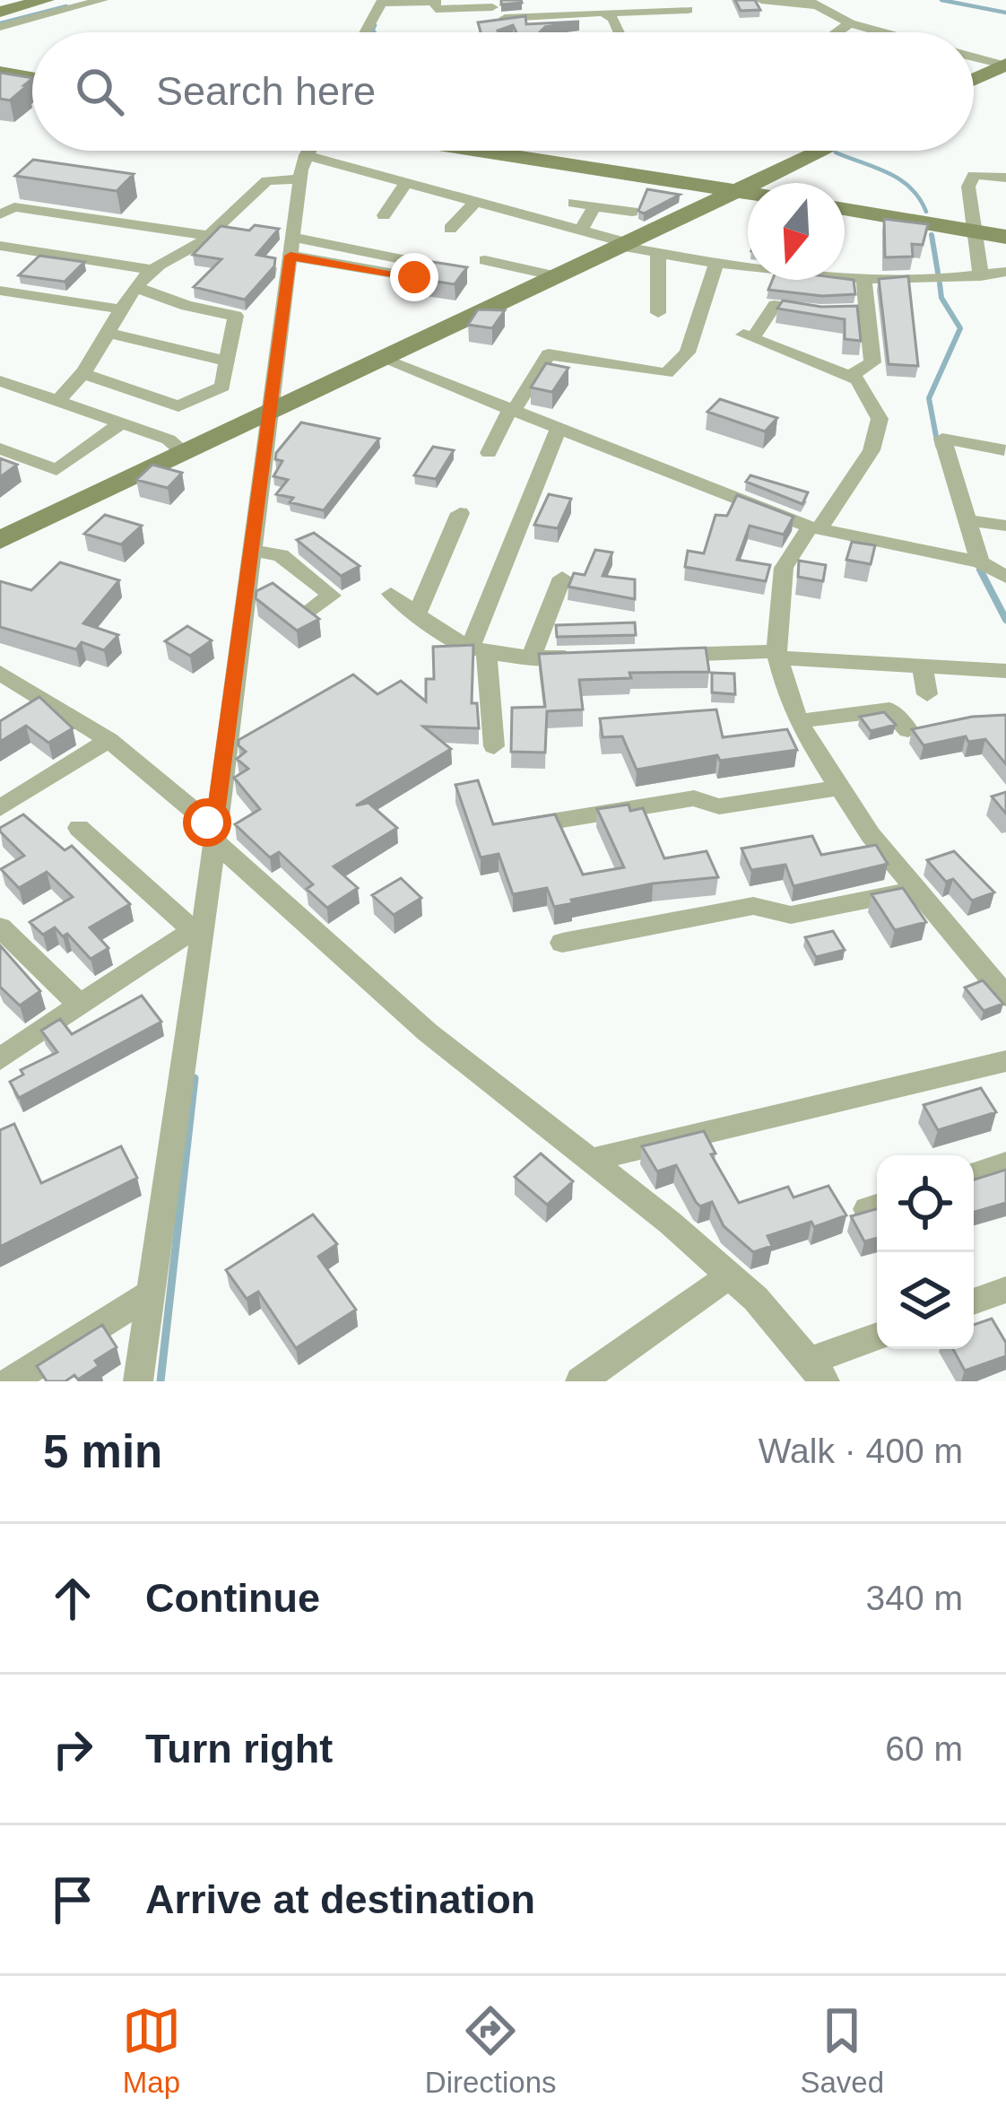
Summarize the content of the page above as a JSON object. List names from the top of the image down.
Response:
{
  "north": "bottom",
  "page": {
    "search": "Search here",
    "heading": ["5 min", "Walk · 400 m"],
    "list": [
      ["Continue", "340 m"],
      ["Turn right", "60 m"],
      "Arrive at destination"
    ],
    "nav": ["Map", "Directions", "Saved"]
  }
}
